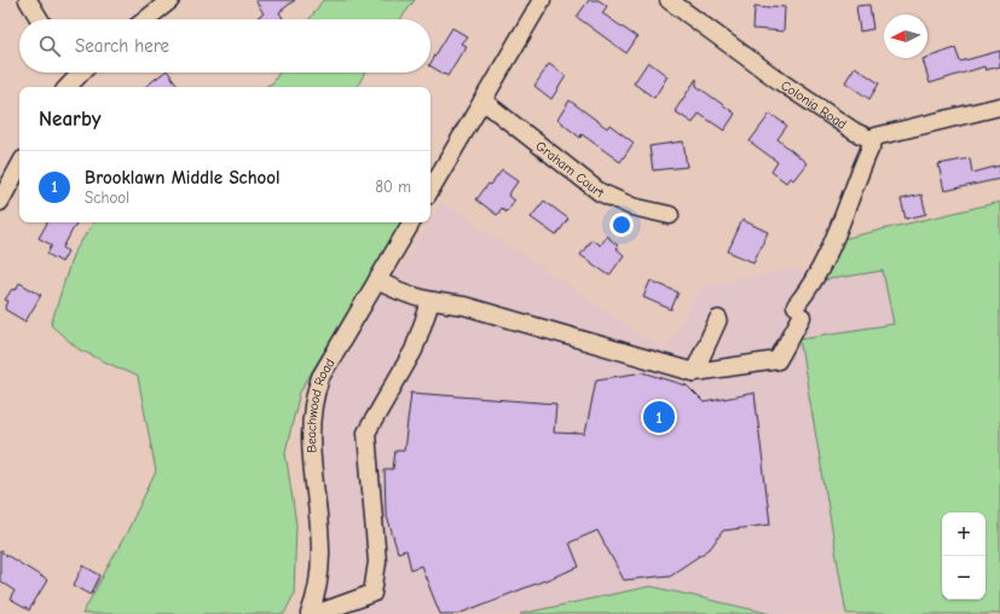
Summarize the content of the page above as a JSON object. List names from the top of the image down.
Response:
{
  "streets": {
    "street": ["Colonia Road", "Graham Court", "Beachwood Road"]
  },
  "north": "left",
  "page": {
    "search": "Search here",
    "heading": "Nearby",
    "list": [
      {
        "mark": "1",
        "name": "Brooklawn Middle School",
        "note": "School",
        "value": "80 m"
      }
    ],
    "pins": "1",
    "map_buttons": ["+", "−"]
  }
}
